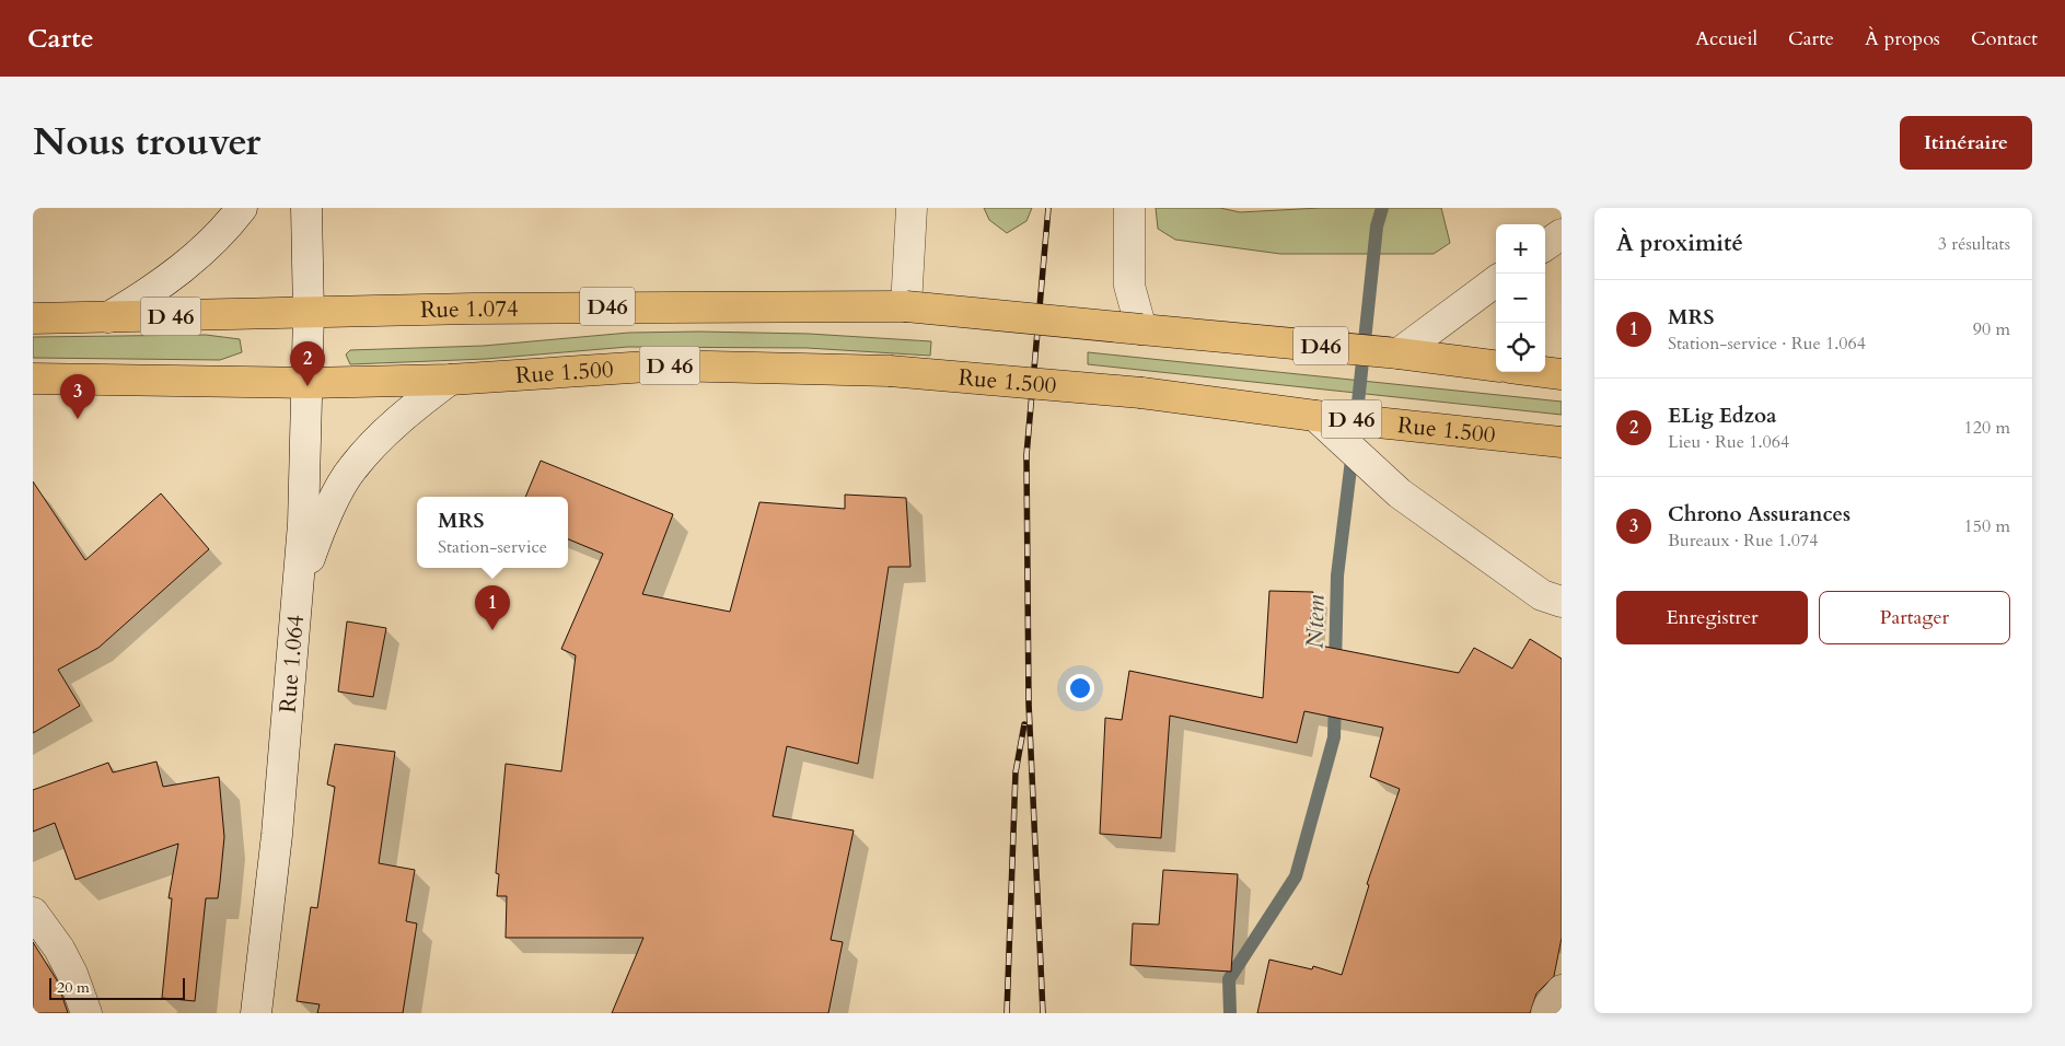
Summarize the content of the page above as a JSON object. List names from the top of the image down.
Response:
{
  "streets": {
    "main road": [
      "D46",
      "Rue 1.074",
      "D 46",
      "Rue 1.500",
      "Rue 1.064"
    ]
  },
  "crossings": [
    ["D46", "Rue 1.074"],
    ["Rue 1.074", "Rue 1.064"],
    ["D 46", "Rue 1.500"],
    ["D 46", "Rue 1.064"]
  ],
  "water": ["Ntem"],
  "scale_bar": "20 m",
  "page": {
    "header": "Carte",
    "nav": [
      "Accueil",
      "Carte",
      "À propos",
      "Contact"
    ],
    "title": "Nous trouver",
    "buttons": [
      "Itinéraire",
      ["Enregistrer", "Partager"]
    ],
    "heading": ["À proximité", "3 résultats"],
    "map_buttons": ["+", "−"],
    "list": [
      {
        "mark": "1",
        "name": "MRS",
        "note": "Station-service · Rue 1.064",
        "value": "90 m"
      },
      {
        "mark": "2",
        "name": "ELig Edzoa",
        "note": "Lieu · Rue 1.064",
        "value": "120 m"
      },
      {
        "mark": "3",
        "name": "Chrono Assurances",
        "note": "Bureaux · Rue 1.074",
        "value": "150 m"
      }
    ],
    "pins": ["2", "3", "1"],
    "popup": ["MRS", "Station-service"],
    "scale": "20 m"
  }
}
